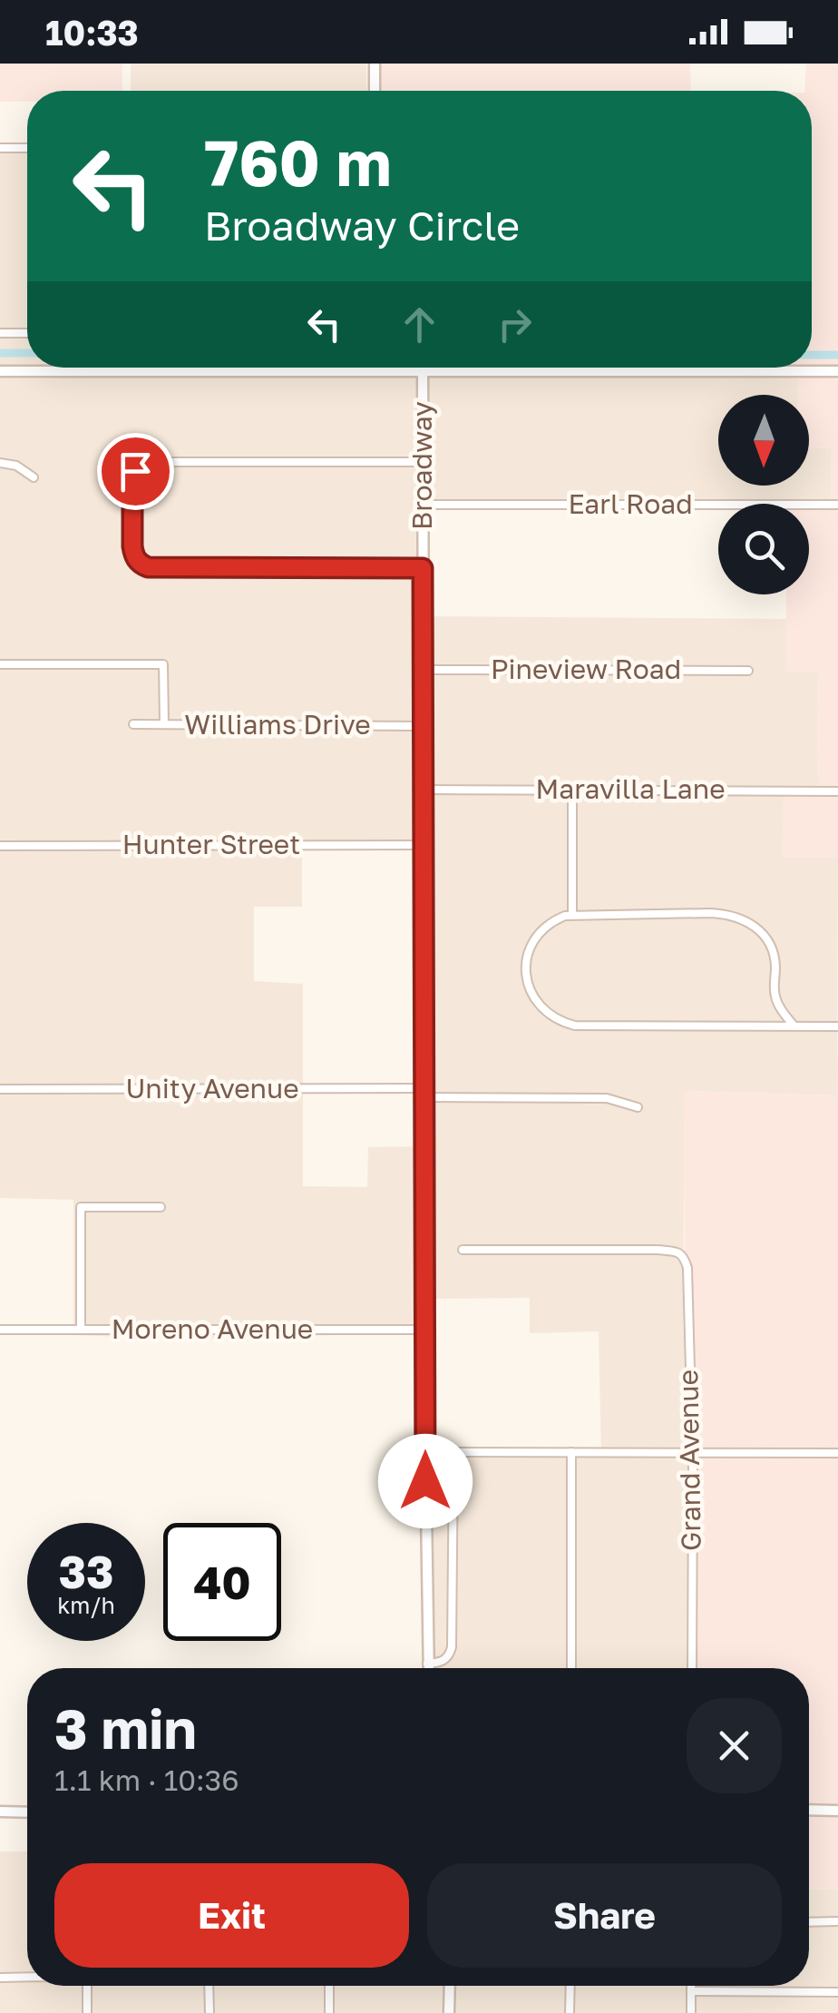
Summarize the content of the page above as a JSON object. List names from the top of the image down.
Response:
{
  "streets": {
    "street": [
      "Broadway",
      "Earl Road",
      "Pineview Road",
      "Williams Drive",
      "Maravilla Lane",
      "Hunter Street",
      "Unity Avenue",
      "Moreno Avenue",
      "Grand Avenue"
    ]
  },
  "crossings": [
    ["Broadway", "Earl Road"],
    ["Broadway", "Pineview Road"],
    ["Broadway", "Williams Drive"],
    ["Broadway", "Maravilla Lane"],
    ["Broadway", "Hunter Street"],
    ["Broadway", "Unity Avenue"],
    ["Broadway", "Moreno Avenue"]
  ],
  "north": "bottom",
  "page": {
    "status": "10:33",
    "turn": ["760 m", "Broadway Circle"],
    "speed": "33 km/h",
    "limit": "40",
    "heading": ["3 min", "1.1 km · 10:36"],
    "buttons": ["Exit", "Share"]
  }
}
